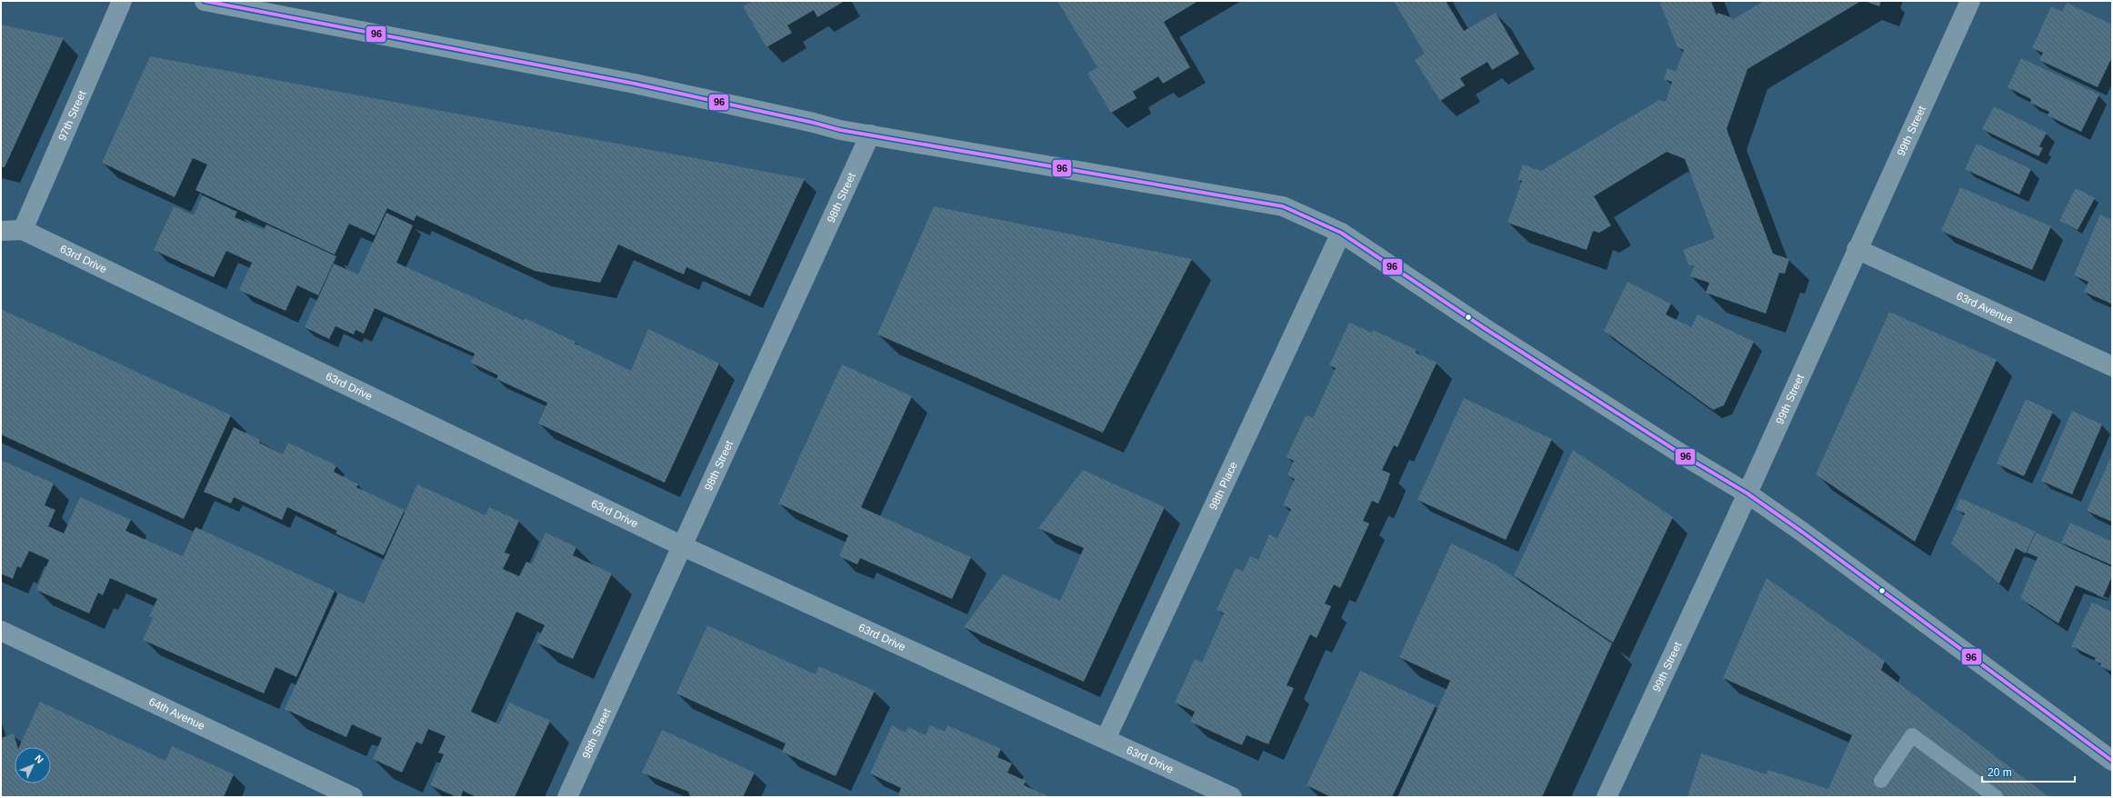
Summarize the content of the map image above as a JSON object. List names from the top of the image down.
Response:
{
  "streets": {
    "street": [
      "97th Street",
      "99th Street",
      "98th Street",
      "63rd Drive",
      "63rd Avenue",
      "98th Place",
      "64th Avenue"
    ]
  },
  "crossings": [
    ["97th Street", "63rd Drive"],
    ["99th Street", "63rd Avenue"],
    ["98th Street", "63rd Drive"],
    ["63rd Drive", "98th Place"]
  ],
  "lines": ["transit line 96"],
  "scale_bar": "20 m",
  "north": "top right"
}
